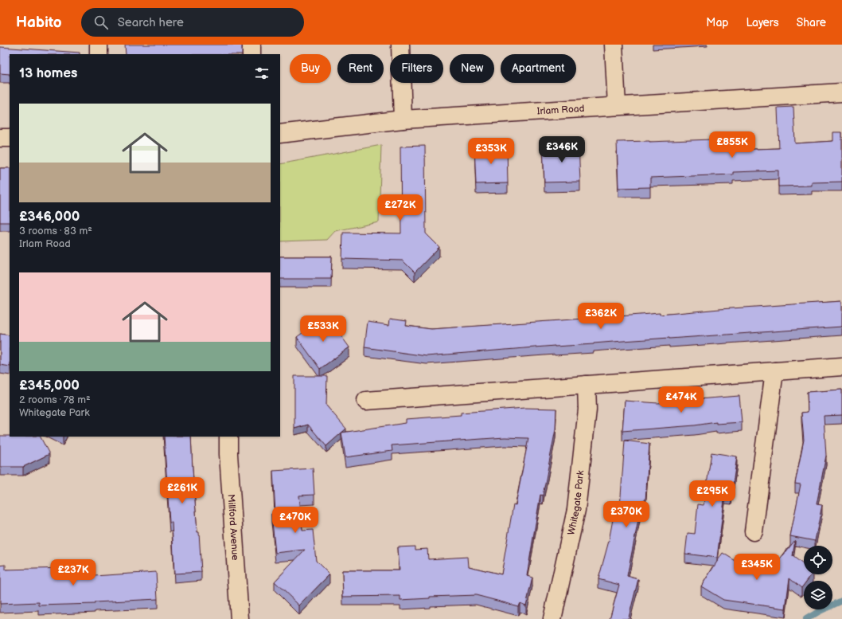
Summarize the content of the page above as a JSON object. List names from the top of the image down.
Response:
{
  "streets": {
    "street": ["Irlam Road", "Whitegate Park", "Millford Avenue"]
  },
  "page": {
    "header": "Habito",
    "search": "Search here",
    "nav": ["Map", "Layers", "Share"],
    "chip": [
      "Buy",
      "Rent",
      "Filters",
      "New",
      "Apartment"
    ],
    "heading": "13 homes",
    "list": [
      {
        "name": "£346,000",
        "note": "3 rooms · 83 m² · Irlam Road"
      },
      {
        "name": "£345,000",
        "note": "2 rooms · 78 m² · Whitegate Park"
      }
    ],
    "price": [
      "£855K",
      "£346K",
      "£353K",
      "£272K",
      "£362K",
      "£533K",
      "£474K",
      "£261K",
      "£295K",
      "£370K",
      "£470K",
      "£345K",
      "£237K"
    ]
  }
}
